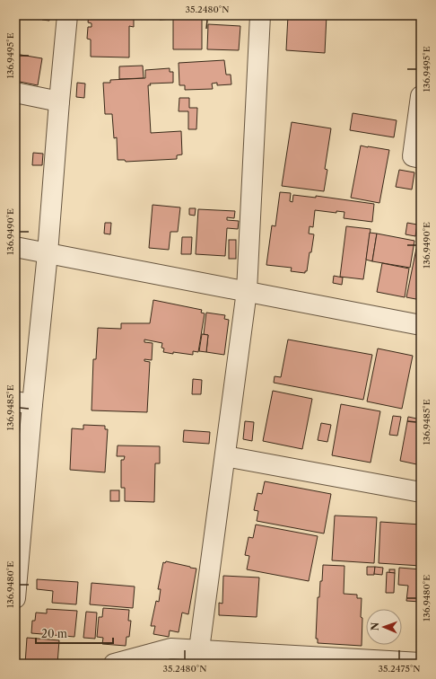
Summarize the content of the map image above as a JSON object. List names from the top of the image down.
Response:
{
  "scale_bar": "20 m",
  "north": "left",
  "coordinates": [
    "35.2480°N",
    "136.9495°E",
    "136.9490°E",
    "136.9485°E",
    "136.9480°E",
    "35.2475°N"
  ]
}
